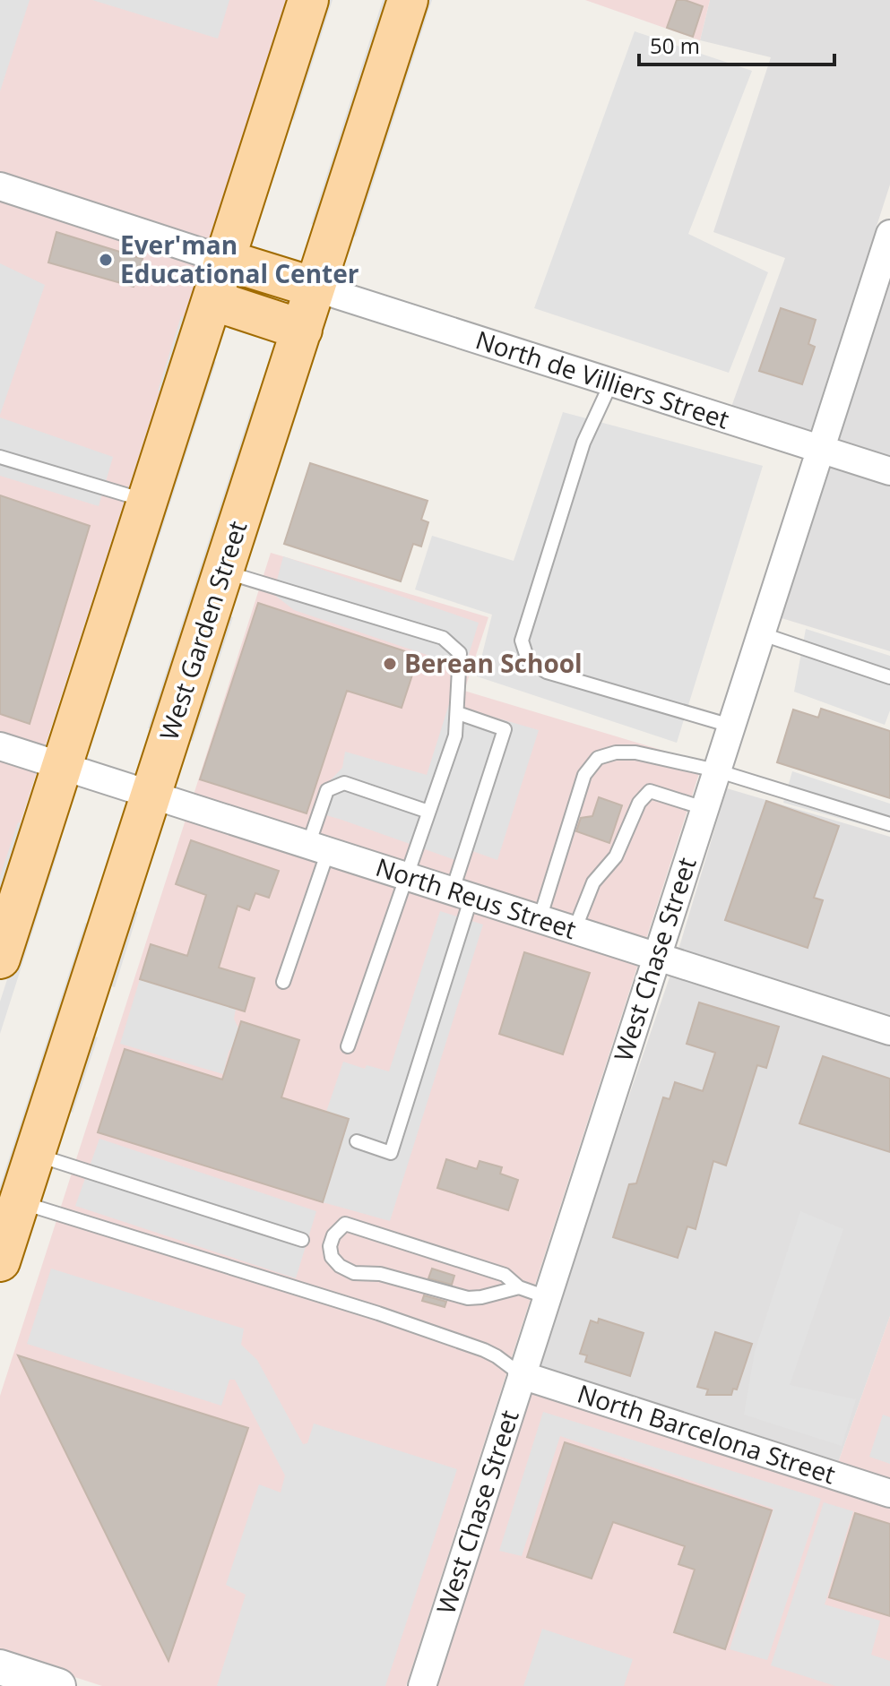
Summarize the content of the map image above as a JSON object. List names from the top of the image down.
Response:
{
  "streets": {
    "main road": ["West Garden Street"],
    "street": [
      "North de Villiers Street",
      "North Reus Street",
      "West Chase Street",
      "North Barcelona Street"
    ]
  },
  "crossings": [
    ["North de Villiers Street", "West Garden Street"],
    ["North de Villiers Street", "West Chase Street"],
    ["West Garden Street", "North Reus Street"],
    ["North Reus Street", "West Chase Street"],
    ["West Chase Street", "North Barcelona Street"]
  ],
  "places": ["Ever'man Educational Center", "Berean School"],
  "scale_bar": "50 m"
}
